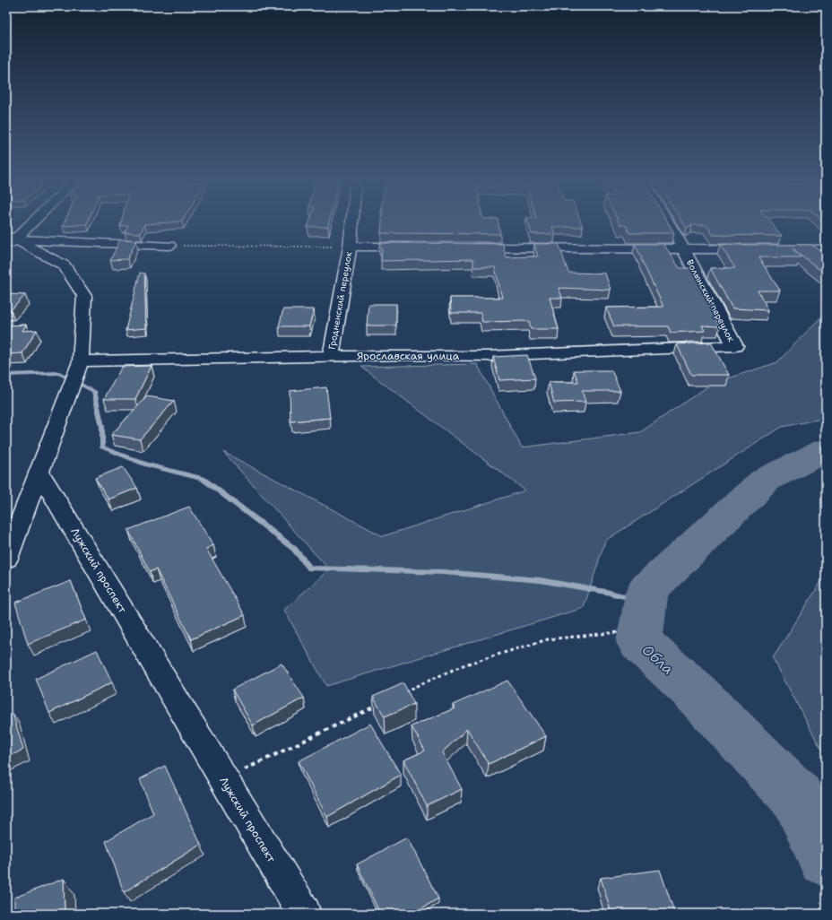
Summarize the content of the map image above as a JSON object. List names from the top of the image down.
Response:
{
  "streets": {
    "street": [
      "Гродненский переулок",
      "Волынский переулок",
      "Ярославская улица",
      "Лужский проспект"
    ]
  },
  "crossings": [
    ["Гродненский переулок", "Ярославская улица"],
    ["Волынский переулок", "Ярославская улица"]
  ],
  "water": ["Обла"]
}
